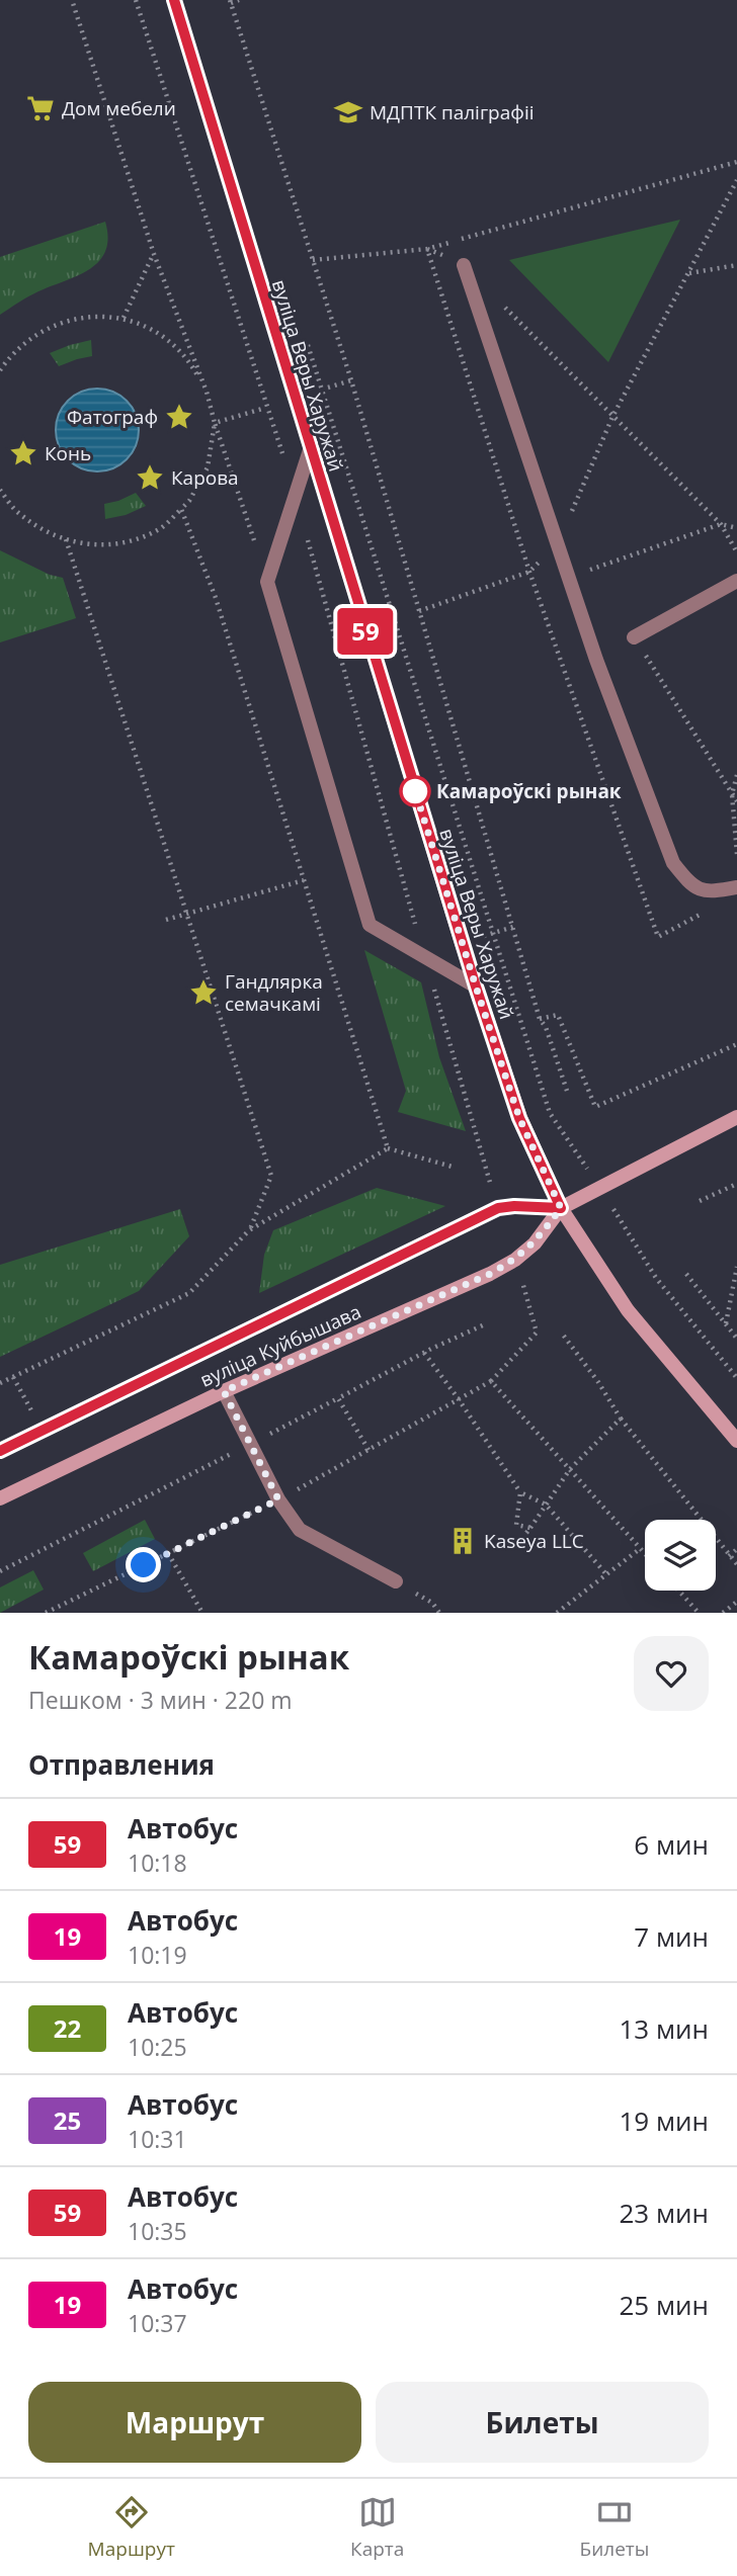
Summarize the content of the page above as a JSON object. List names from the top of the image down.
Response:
{
  "streets": {
    "main road": ["вуліца Веры Харужай", "вуліца Куйбышава"]
  },
  "crossings": [
    ["вуліца Веры Харужай", "вуліца Куйбышава"]
  ],
  "places": {
    "supermarket": ["Дом мебели"],
    "school or university": ["МДПТК паліграфіі"],
    "place": [
      "Фатограф",
      "Конь",
      "Карова",
      "Гандлярка семачкамі"
    ],
    "other": ["Камароўскі рынак"],
    "building": ["Kaseya LLC"]
  },
  "lines": ["bus line 59"],
  "page": {
    "on_map": "59",
    "heading": [
      ["Камароўскі рынак", "Пешком · 3 мин · 220 m"],
      "Отправления"
    ],
    "list": [
      {
        "mark": "59",
        "name": "Автобус",
        "note": "10:18",
        "value": "6 мин"
      },
      {
        "mark": "19",
        "name": "Автобус",
        "note": "10:19",
        "value": "7 мин"
      },
      {
        "mark": "22",
        "name": "Автобус",
        "note": "10:25",
        "value": "13 мин"
      },
      {
        "mark": "25",
        "name": "Автобус",
        "note": "10:31",
        "value": "19 мин"
      },
      {
        "mark": "59",
        "name": "Автобус",
        "note": "10:35",
        "value": "23 мин"
      },
      {
        "mark": "19",
        "name": "Автобус",
        "note": "10:37",
        "value": "25 мин"
      }
    ],
    "buttons": ["Маршрут", "Билеты"],
    "tabs": ["Маршрут", "Карта", "Билеты"]
  }
}
